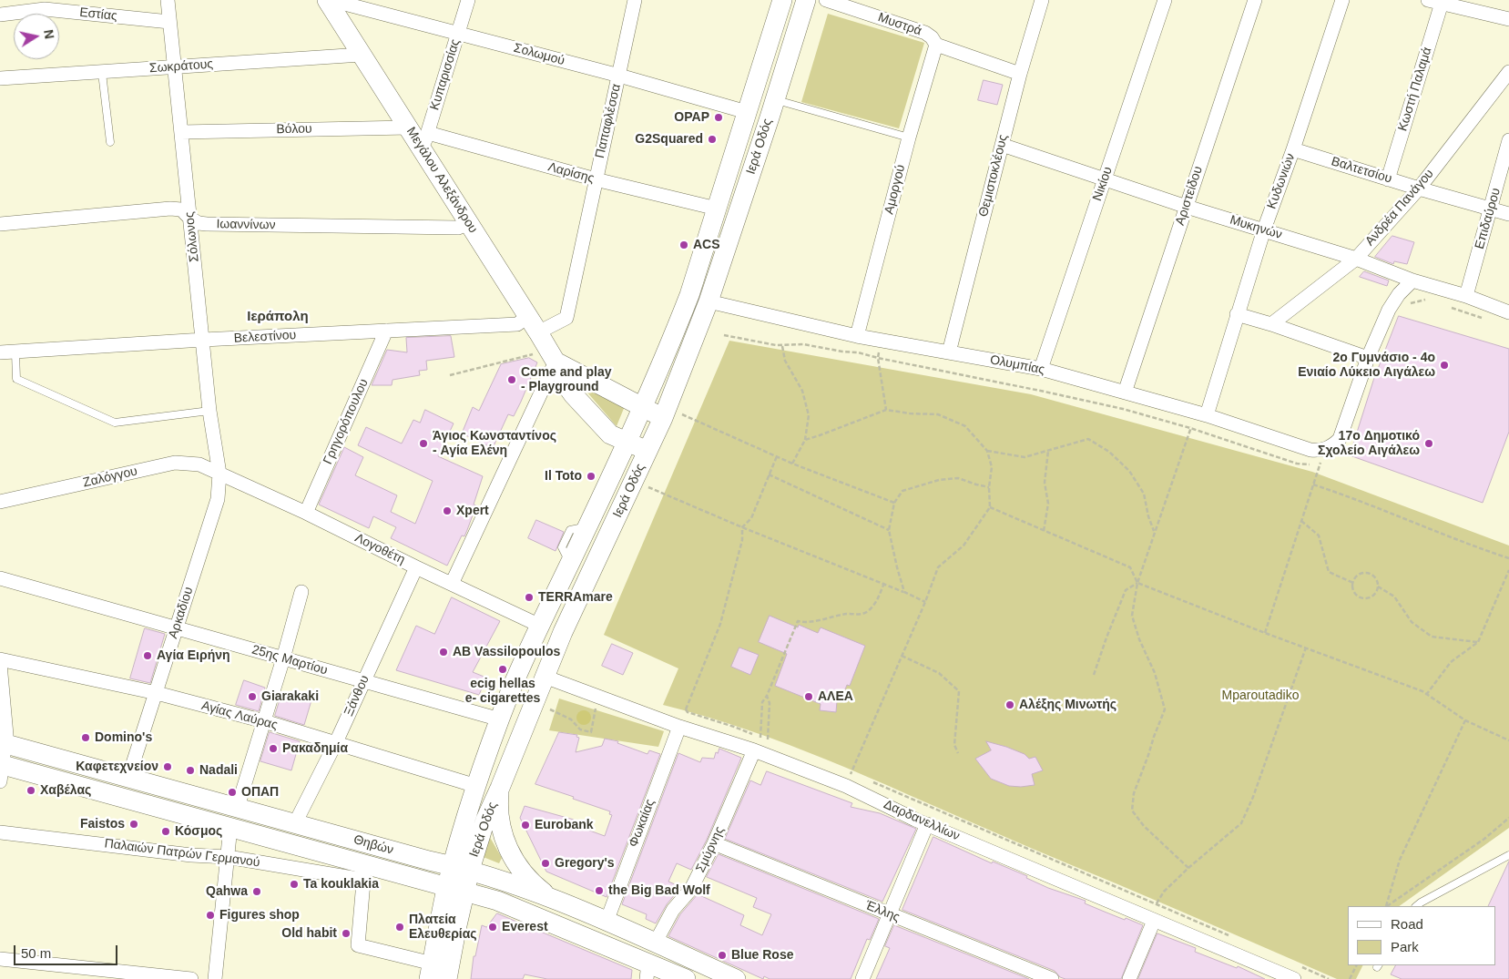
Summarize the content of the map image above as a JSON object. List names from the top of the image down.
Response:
{
  "streets": {
    "main road": ["Ιερά Οδός", "Μεγάλου Αλεξάνδρου", "Θηβών"],
    "street": [
      "Εστίας",
      "Μυστρά",
      "Σολωμού",
      "Σωκράτους",
      "Κυπαρισσίας",
      "Κωστή Παλαμά",
      "Παπαφλέσσα",
      "Βόλου",
      "Βαλτετσίου",
      "Λαρίσης",
      "Θεμιστοκλέους",
      "Κυδωνιών",
      "Νικίου",
      "Αμοργού",
      "Αριστείδου",
      "Ανδρέα Πανάγου",
      "Επιδαύρου",
      "Ιωαννίνων",
      "Μυκηνών",
      "Σόλωνος",
      "Βελεστίνου",
      "Ολυμπίας",
      "Γρηγορόπουλου",
      "Ζαλόγγου",
      "Λογοθέτη",
      "Αρκαδίου",
      "25ης Μαρτίου",
      "Ξάνθου",
      "Αγίας Λαύρας",
      "Δαρδανελλίων",
      "Φωκαίας",
      "Σμύρνης",
      "Παλαιών Πατρών Γερμανού",
      "Έλλης"
    ]
  },
  "crossings": [
    ["Εστίας", "Σόλωνος"],
    ["Μυστρά", "Θεμιστοκλέους"],
    ["Μυστρά", "Αμοργού"],
    ["Σολωμού", "Κυπαρισσίας"],
    ["Σολωμού", "Παπαφλέσσα"],
    ["Σολωμού", "Ιερά Οδός"],
    ["Σωκράτους", "Μεγάλου Αλεξάνδρου"],
    ["Σωκράτους", "Σόλωνος"],
    ["Κυπαρισσίας", "Λαρίσης"],
    ["Κυπαρισσίας", "Μεγάλου Αλεξάνδρου"],
    ["Κωστή Παλαμά", "Βαλτετσίου"],
    ["Παπαφλέσσα", "Λαρίσης"],
    ["Παπαφλέσσα", "Μεγάλου Αλεξάνδρου"],
    ["Βόλου", "Μεγάλου Αλεξάνδρου"],
    ["Βόλου", "Σόλωνος"],
    ["Ιερά Οδός", "Λαρίσης"],
    ["Ιερά Οδός", "Μεγάλου Αλεξάνδρου"],
    ["Ιερά Οδός", "Ολυμπίας"],
    ["Ιερά Οδός", "Λογοθέτη"],
    ["Ιερά Οδός", "25ης Μαρτίου"],
    ["Ιερά Οδός", "Αγίας Λαύρας"],
    ["Ιερά Οδός", "Δαρδανελλίων"],
    ["Ιερά Οδός", "Θηβών"],
    ["Βαλτετσίου", "Κυδωνιών"],
    ["Βαλτετσίου", "Ανδρέα Πανάγου"],
    ["Βαλτετσίου", "Επιδαύρου"],
    ["Λαρίσης", "Μεγάλου Αλεξάνδρου"],
    ["Θεμιστοκλέους", "Μυκηνών"],
    ["Θεμιστοκλέους", "Ολυμπίας"],
    ["Μεγάλου Αλεξάνδρου", "Ιωαννίνων"],
    ["Μεγάλου Αλεξάνδρου", "Βελεστίνου"],
    ["Κυδωνιών", "Μυκηνών"],
    ["Κυδωνιών", "Ολυμπίας"],
    ["Νικίου", "Μυκηνών"],
    ["Νικίου", "Ολυμπίας"],
    ["Αμοργού", "Ολυμπίας"],
    ["Αριστείδου", "Μυκηνών"],
    ["Αριστείδου", "Ολυμπίας"],
    ["Ανδρέα Πανάγου", "Μυκηνών"],
    ["Επιδαύρου", "Μυκηνών"],
    ["Ιωαννίνων", "Σόλωνος"],
    ["Σόλωνος", "Βελεστίνου"],
    ["Σόλωνος", "Ζαλόγγου"],
    ["Σόλωνος", "Λογοθέτη"],
    ["Σόλωνος", "Αρκαδίου"],
    ["Βελεστίνου", "Γρηγορόπουλου"],
    ["Γρηγορόπουλου", "Λογοθέτη"],
    ["Ζαλόγγου", "Λογοθέτη"],
    ["Ζαλόγγου", "Αρκαδίου"],
    ["Λογοθέτη", "Αρκαδίου"],
    ["Λογοθέτη", "Ξάνθου"],
    ["Αρκαδίου", "25ης Μαρτίου"],
    ["Αρκαδίου", "Αγίας Λαύρας"],
    ["Αρκαδίου", "Θηβών"],
    ["25ης Μαρτίου", "Ξάνθου"],
    ["Ξάνθου", "Αγίας Λαύρας"],
    ["Ξάνθου", "Θηβών"],
    ["Δαρδανελλίων", "Φωκαίας"],
    ["Δαρδανελλίων", "Σμύρνης"],
    ["Φωκαίας", "Θηβών"],
    ["Θηβών", "Σμύρνης"],
    ["Θηβών", "Παλαιών Πατρών Γερμανού"],
    ["Σμύρνης", "Έλλης"]
  ],
  "districts": ["Ιεράπολη"],
  "parks": ["Mparoutadiko"],
  "places": [
    "OPAP",
    "G2Squared",
    "ACS",
    "2ο Γυμνάσιο - 4ο Ενιαίο Λύκειο Αιγάλεω",
    "Come and play - Playground",
    "Άγιος Κωνσταντίνος - Αγία Ελένη",
    "17o Δημοτικό Σχολείο Αιγάλεω",
    "Il Toto",
    "Xpert",
    "TERRAmare",
    "AB Vassilopoulos",
    "Αγία Ειρήνη",
    "ecig hellas e- cigarettes",
    "Giarakaki",
    "ΑΛΕΑ",
    "Αλέξης Μινωτής",
    "Domino's",
    "Ρακαδημία",
    "Καφετεχνείον",
    "Nadali",
    "Χαβέλας",
    "ΟΠΑΠ",
    "Faistos",
    "Eurobank",
    "Κόσμος",
    "Gregory's",
    "Ta kouklakia",
    "the Big Bad Wolf",
    "Qahwa",
    "Figures shop",
    "Πλατεία Ελευθερίας",
    "Everest",
    "Old habit",
    "Blue Rose"
  ],
  "legend": ["Road", "Park"],
  "scale_bar": "50 m",
  "north": "right"
}
